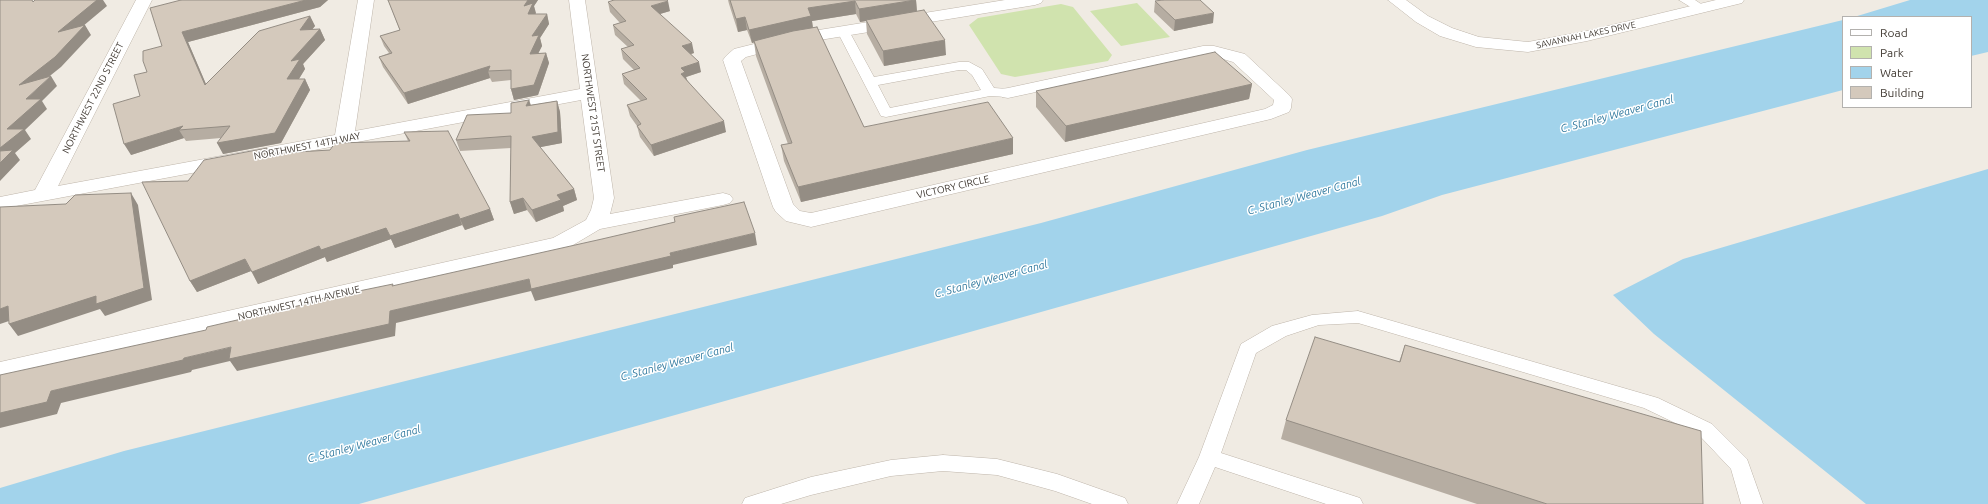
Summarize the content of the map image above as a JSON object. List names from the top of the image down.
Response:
{
  "streets": {
    "street": [
      "SAVANNAH LAKES DRIVE",
      "NORTHWEST 22ND STREET",
      "NORTHWEST 21ST STREET",
      "NORTHWEST 14TH WAY",
      "VICTORY CIRCLE",
      "NORTHWEST 14TH AVENUE"
    ]
  },
  "crossings": [
    ["NORTHWEST 22ND STREET", "NORTHWEST 14TH WAY"],
    ["NORTHWEST 21ST STREET", "NORTHWEST 14TH WAY"],
    ["NORTHWEST 21ST STREET", "NORTHWEST 14TH AVENUE"]
  ],
  "water": ["C. Stanley Weaver Canal"],
  "legend": [
    "Road",
    "Park",
    "Water",
    "Building"
  ]
}
